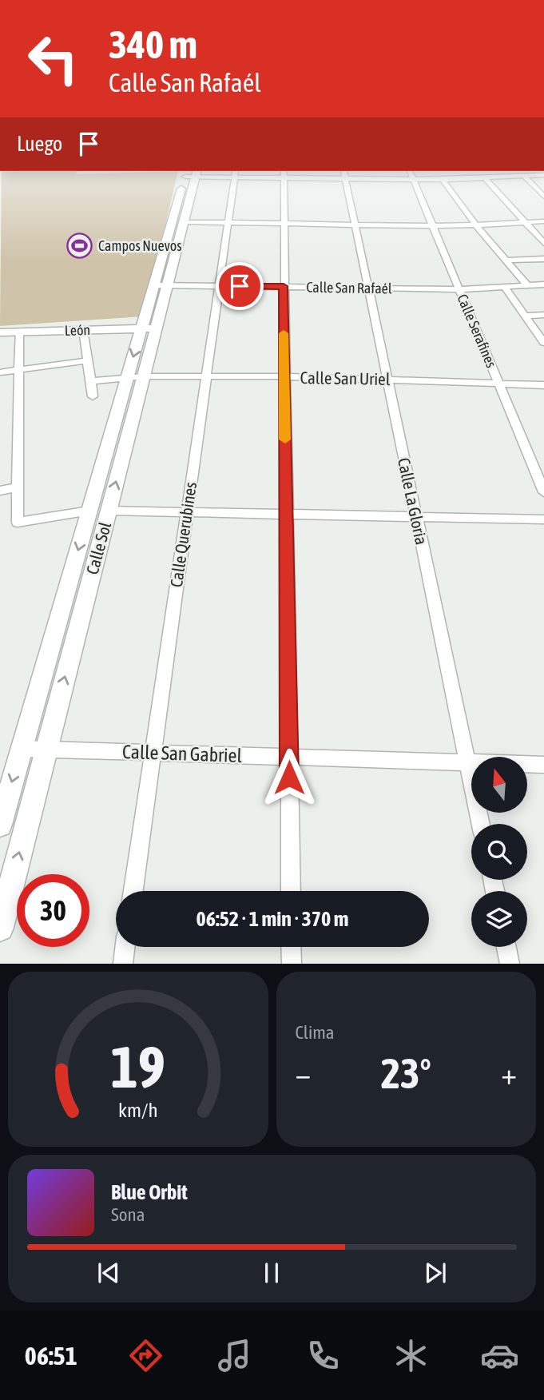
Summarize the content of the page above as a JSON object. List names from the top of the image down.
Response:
{
  "streets": {
    "street": [
      "Calle San Rafaél",
      "León",
      "Calle Serafines",
      "Calle San Uriel",
      "Calle La Gloria",
      "Calle Querubines",
      "Calle Sol",
      "Calle San Gabriel"
    ]
  },
  "crossings": [
    ["Calle San Rafaél", "Calle Serafines"],
    ["Calle San Rafaél", "Calle La Gloria"],
    ["Calle San Rafaél", "Calle Querubines"],
    ["Calle San Rafaél", "Calle Sol"],
    ["León", "Calle Sol"],
    ["Calle Serafines", "Calle San Uriel"],
    ["Calle San Uriel", "Calle La Gloria"],
    ["Calle San Uriel", "Calle Querubines"],
    ["Calle San Uriel", "Calle Sol"],
    ["Calle La Gloria", "Calle San Gabriel"],
    ["Calle Querubines", "Calle San Gabriel"],
    ["Calle Sol", "Calle San Gabriel"]
  ],
  "places": {
    "sports": ["Campos Nuevos"]
  },
  "north": "top",
  "page": {
    "turn": ["340 m", "Calle San Rafaél"],
    "then": "Luego",
    "limit": "30",
    "trip": "06:52 · 1 min · 370 m",
    "tile": "Clima",
    "heat": ["−", "23°", "+"],
    "song": ["Blue Orbit", "Sona"],
    "tabs": "06:51",
    "gauge": ["19", "km/h"]
  }
}
